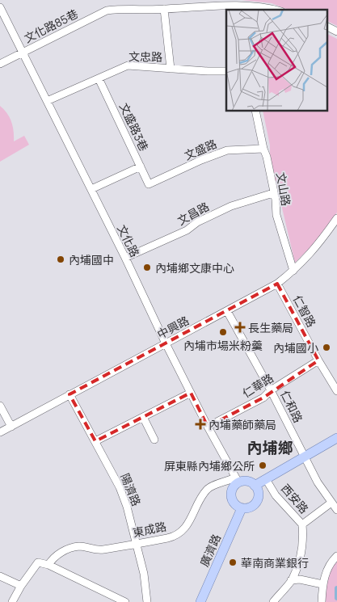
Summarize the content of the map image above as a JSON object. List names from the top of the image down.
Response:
{
  "streets": {
    "main road": ["廣濟路"],
    "street": [
      "文化路85巷",
      "文忠路",
      "文盛路3巷",
      "文盛路",
      "文山路",
      "文昌路",
      "文化路",
      "仁智路",
      "中興路",
      "仁華路",
      "仁和路",
      "陽濟路",
      "西安路",
      "東成路"
    ]
  },
  "crossings": [
    ["文化路85巷", "文化路"],
    ["文忠路", "文盛路3巷"],
    ["文忠路", "文化路"],
    ["文盛路3巷", "文盛路"],
    ["文盛路", "文山路"],
    ["文山路", "文昌路"],
    ["文山路", "中興路"],
    ["文昌路", "文化路"],
    ["文化路", "中興路"],
    ["文化路", "仁華路"],
    ["文化路", "東成路"],
    ["文化路", "廣濟路"],
    ["仁智路", "中興路"],
    ["仁智路", "仁華路"],
    ["中興路", "仁和路"],
    ["中興路", "陽濟路"],
    ["仁華路", "仁和路"],
    ["陽濟路", "東成路"],
    ["東成路", "廣濟路"]
  ],
  "districts": ["內埔鄉"],
  "places": {
    "other": [
      "內埔國中",
      "內埔鄉文康中心",
      "內埔市場米粉羹",
      "內埔國小",
      "屏東縣內埔鄉公所",
      "華南商業銀行"
    ],
    "health": ["長生藥局", "內埔藥師藥局"]
  }
}
